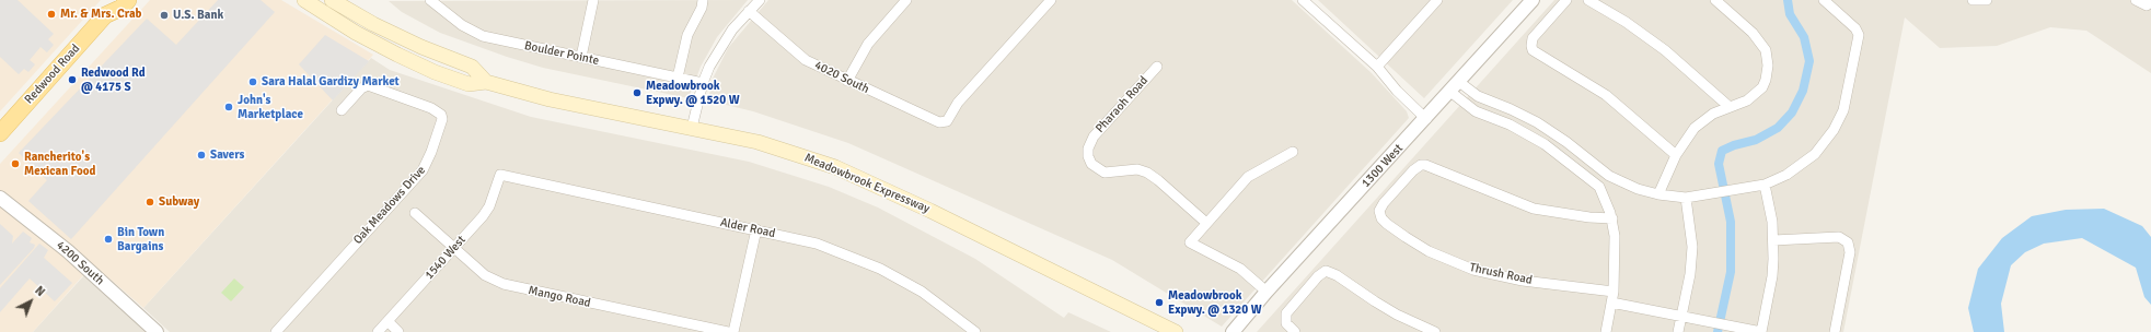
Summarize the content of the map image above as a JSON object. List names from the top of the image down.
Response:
{
  "streets": {
    "main road": ["Redwood Road", "Meadowbrook Expressway"],
    "street": [
      "Boulder Pointe",
      "4020 South",
      "Pharaoh Road",
      "1300 West",
      "Oak Meadows Drive",
      "Alder Road",
      "1540 West",
      "4200 South",
      "Thrush Road",
      "Mango Road"
    ]
  },
  "crossings": [
    ["Alder Road", "1540 West"],
    ["1540 West", "Mango Road"]
  ],
  "places": [
    "Mr. & Mrs. Crab",
    "U.S. Bank",
    "Redwood Rd @ 4175 S",
    "Sara Halal Gardizy Market",
    "Meadowbrook Expwy. @ 1520 W",
    "John's Marketplace",
    "Savers",
    "Rancherito's Mexican Food",
    "Subway",
    "Bin Town Bargains",
    "Meadowbrook Expwy. @ 1320 W"
  ],
  "north": "top right"
}
